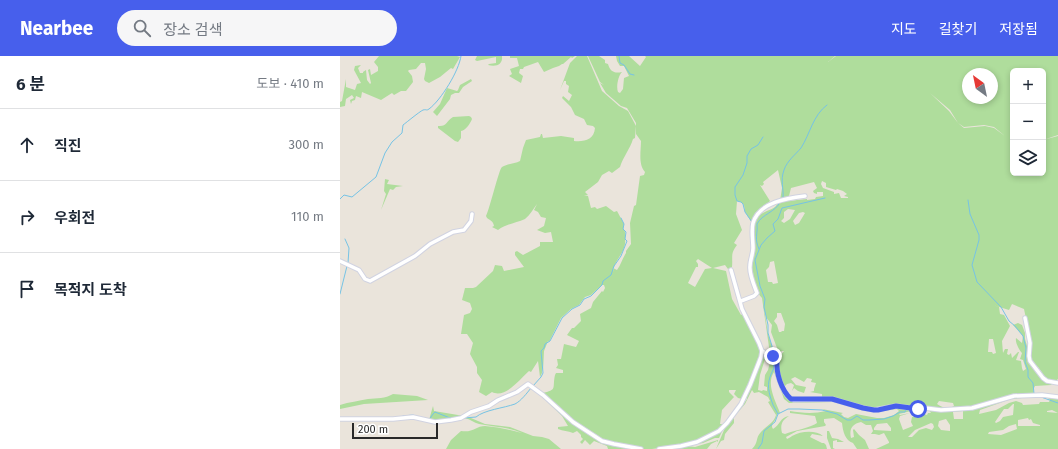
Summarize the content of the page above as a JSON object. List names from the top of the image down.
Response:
{
  "scale_bar": "200 m",
  "north": "top left",
  "page": {
    "header": "Nearbee",
    "search": "장소 검색",
    "nav": ["지도", "길찾기", "저장됨"],
    "heading": ["6 분", "도보 · 410 m"],
    "map_buttons": ["+", "−"],
    "list": [
      ["직진", "300 m"],
      ["우회전", "110 m"],
      "목적지 도착"
    ],
    "scale": "200 m"
  }
}
